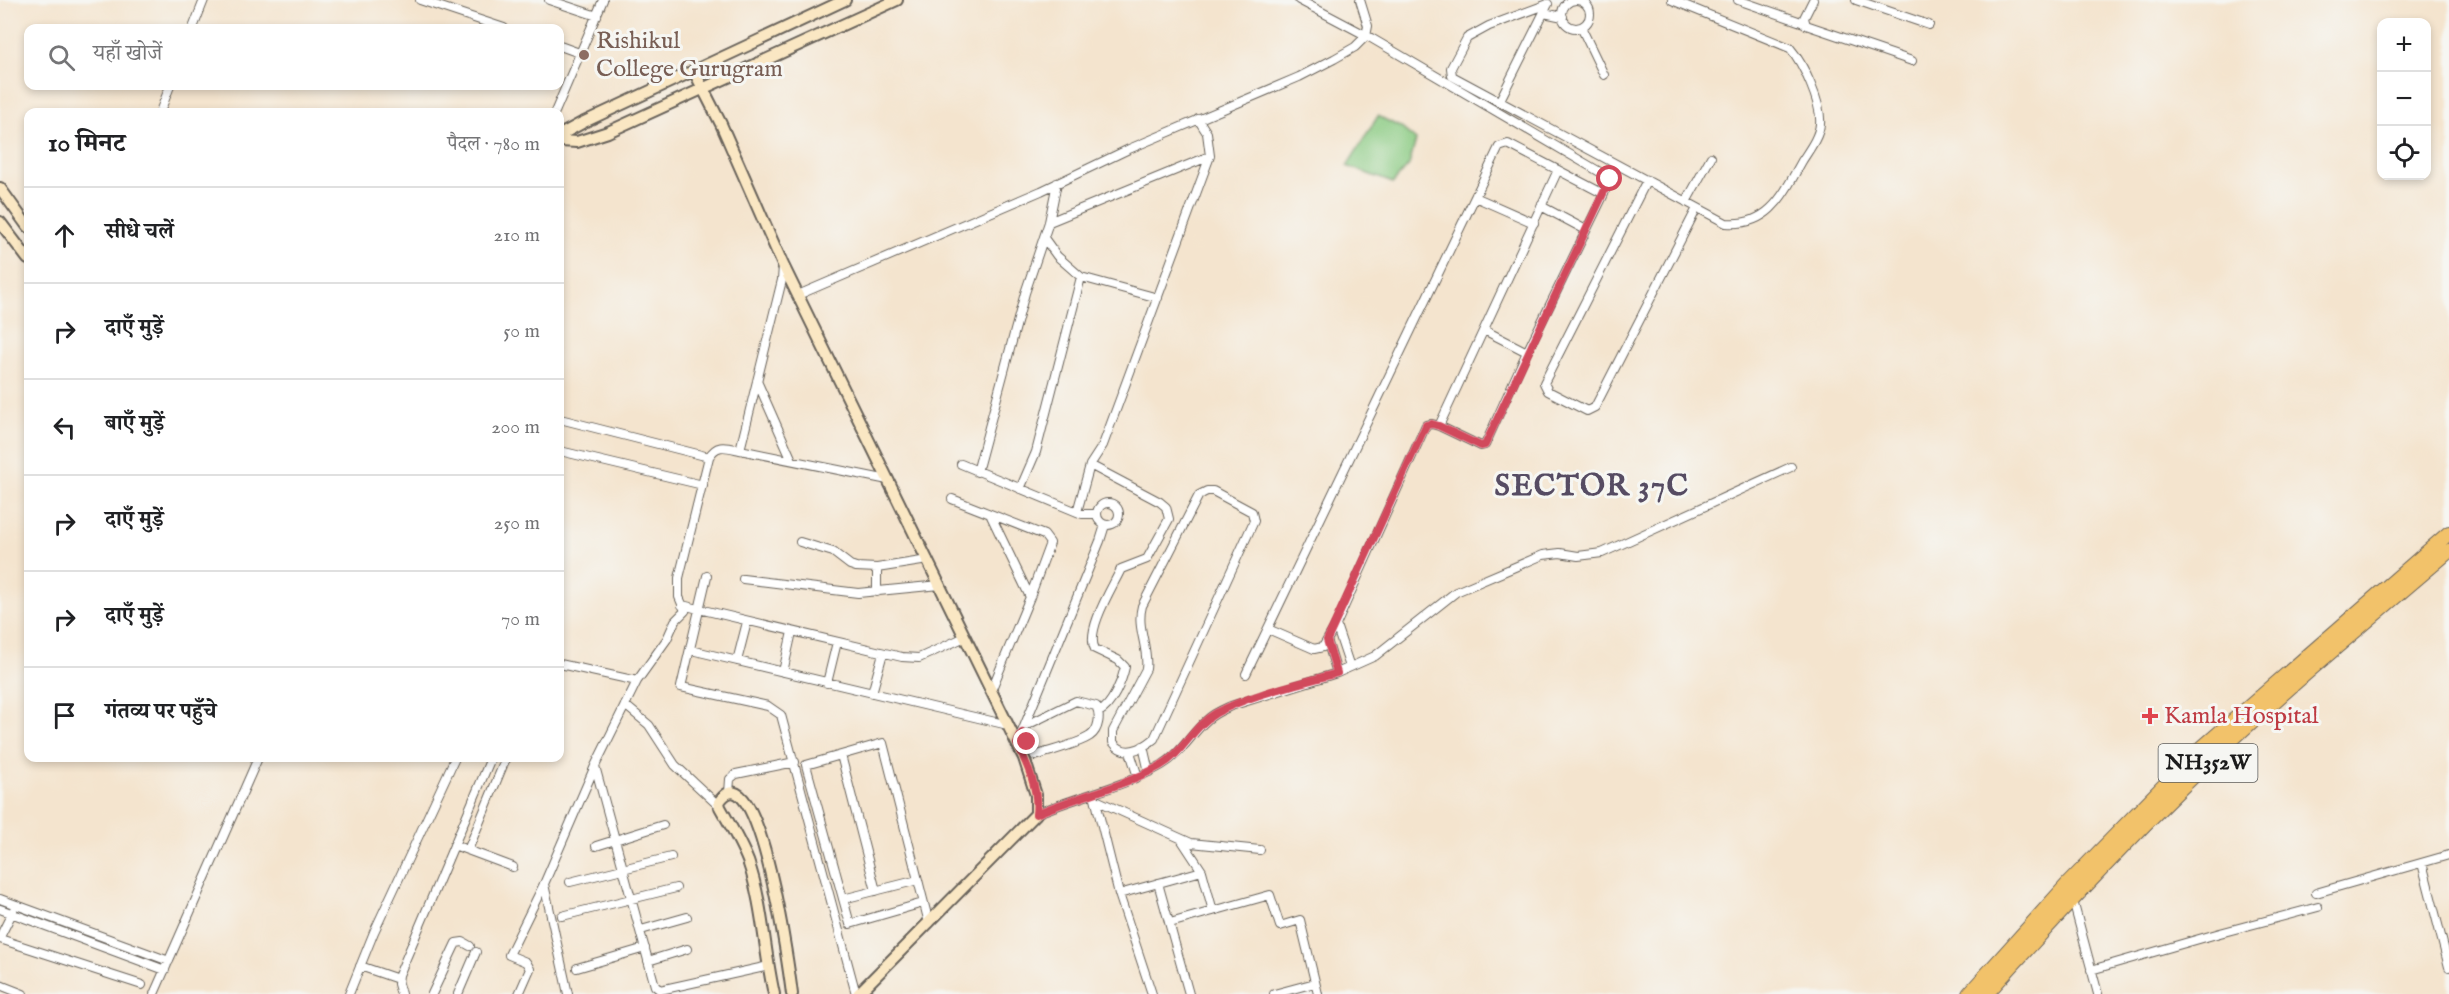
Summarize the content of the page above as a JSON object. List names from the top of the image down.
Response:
{
  "streets": {
    "highway": ["NH352W"]
  },
  "districts": ["SECTOR 37C"],
  "places": {
    "other": ["Rishikul College Gurugram"],
    "health": ["Kamla Hospital"]
  },
  "page": {
    "map_buttons": ["+", "−"],
    "search": "यहाँ खोजें",
    "heading": ["10 मिनट", "पैदल · 780 m"],
    "list": [
      ["सीधे चलें", "210 m"],
      ["दाएँ मुड़ें", "50 m"],
      ["बाएँ मुड़ें", "200 m"],
      ["दाएँ मुड़ें", "250 m"],
      ["दाएँ मुड़ें", "70 m"],
      "गंतव्य पर पहुँचे"
    ]
  }
}
